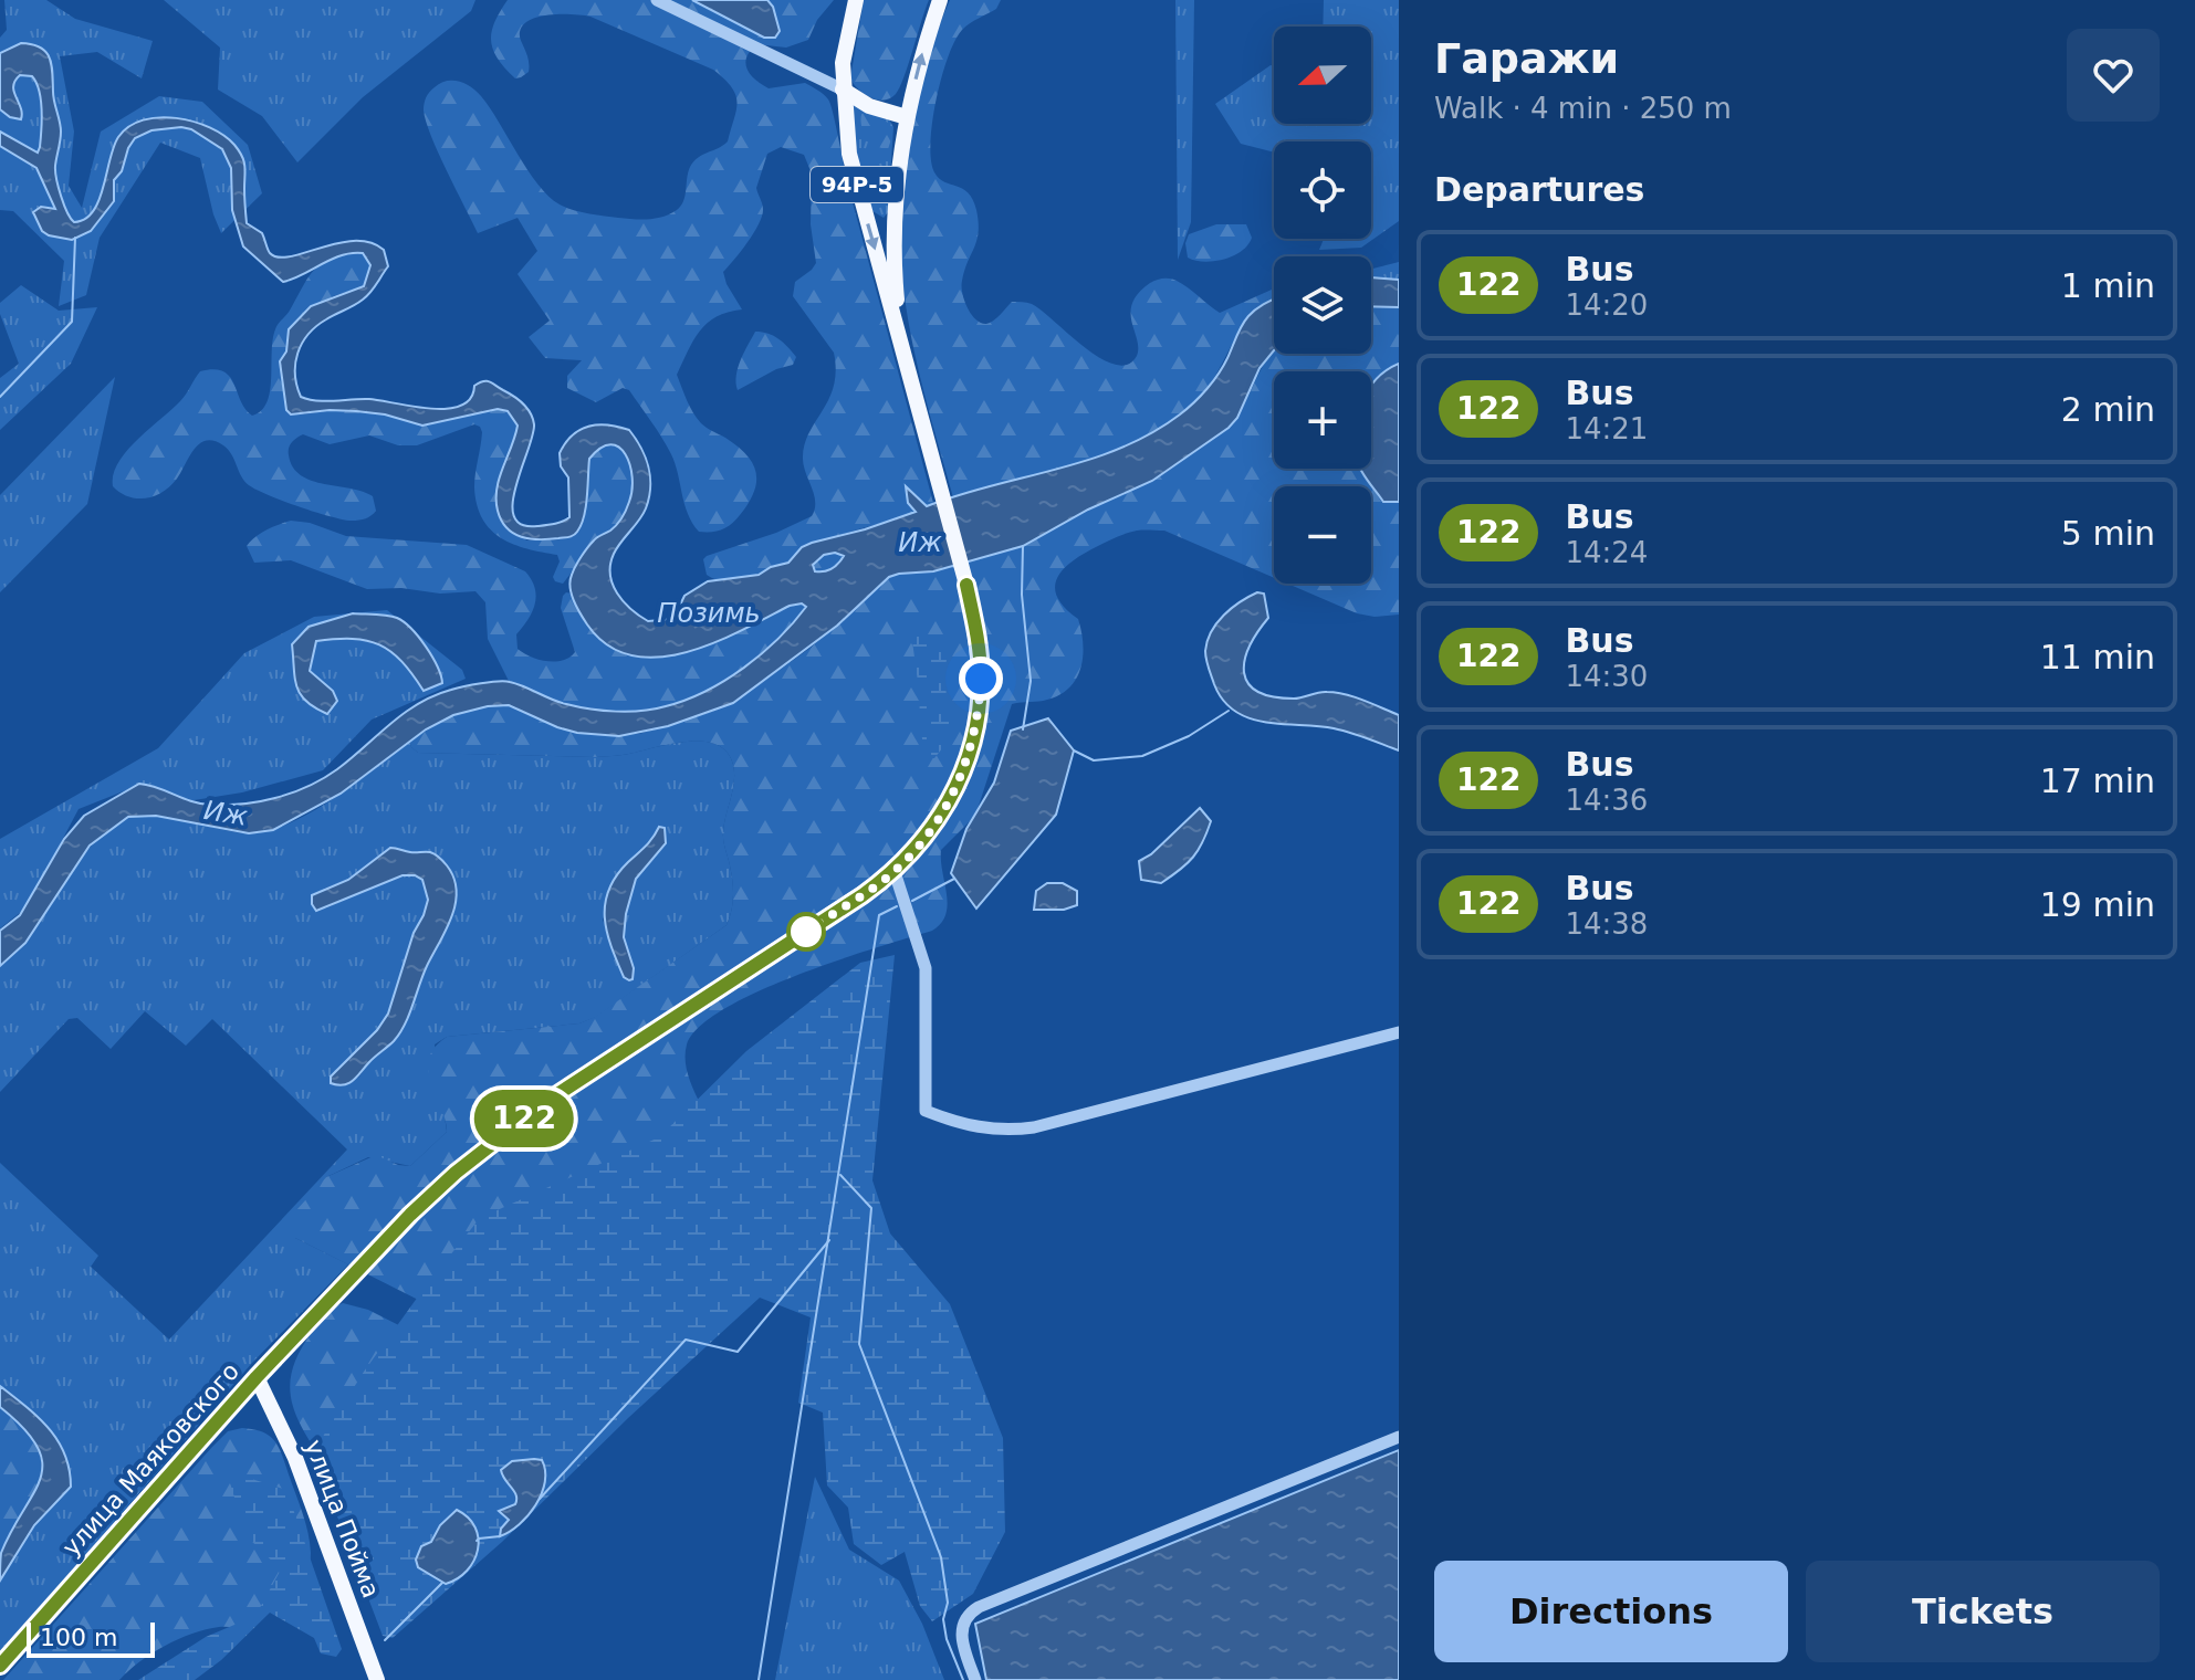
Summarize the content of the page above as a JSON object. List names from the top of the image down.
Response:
{
  "streets": {
    "main road": ["94Р-5", "улица Маяковского", "улица Пойма"]
  },
  "crossings": [
    ["94Р-5", "улица Маяковского"],
    ["улица Маяковского", "улица Пойма"]
  ],
  "water": ["Иж", "Позимь"],
  "lines": ["bus line 122"],
  "scale_bar": "100 m",
  "north": "left",
  "page": {
    "on_map": "122",
    "heading": [
      ["Гаражи", "Walk · 4 min · 250 m"],
      "Departures"
    ],
    "map_buttons": ["+", "−"],
    "list": [
      {
        "mark": "122",
        "name": "Bus",
        "note": "14:20",
        "value": "1 min"
      },
      {
        "mark": "122",
        "name": "Bus",
        "note": "14:21",
        "value": "2 min"
      },
      {
        "mark": "122",
        "name": "Bus",
        "note": "14:24",
        "value": "5 min"
      },
      {
        "mark": "122",
        "name": "Bus",
        "note": "14:30",
        "value": "11 min"
      },
      {
        "mark": "122",
        "name": "Bus",
        "note": "14:36",
        "value": "17 min"
      },
      {
        "mark": "122",
        "name": "Bus",
        "note": "14:38",
        "value": "19 min"
      }
    ],
    "buttons": ["Directions", "Tickets"],
    "scale": "100 m"
  }
}
